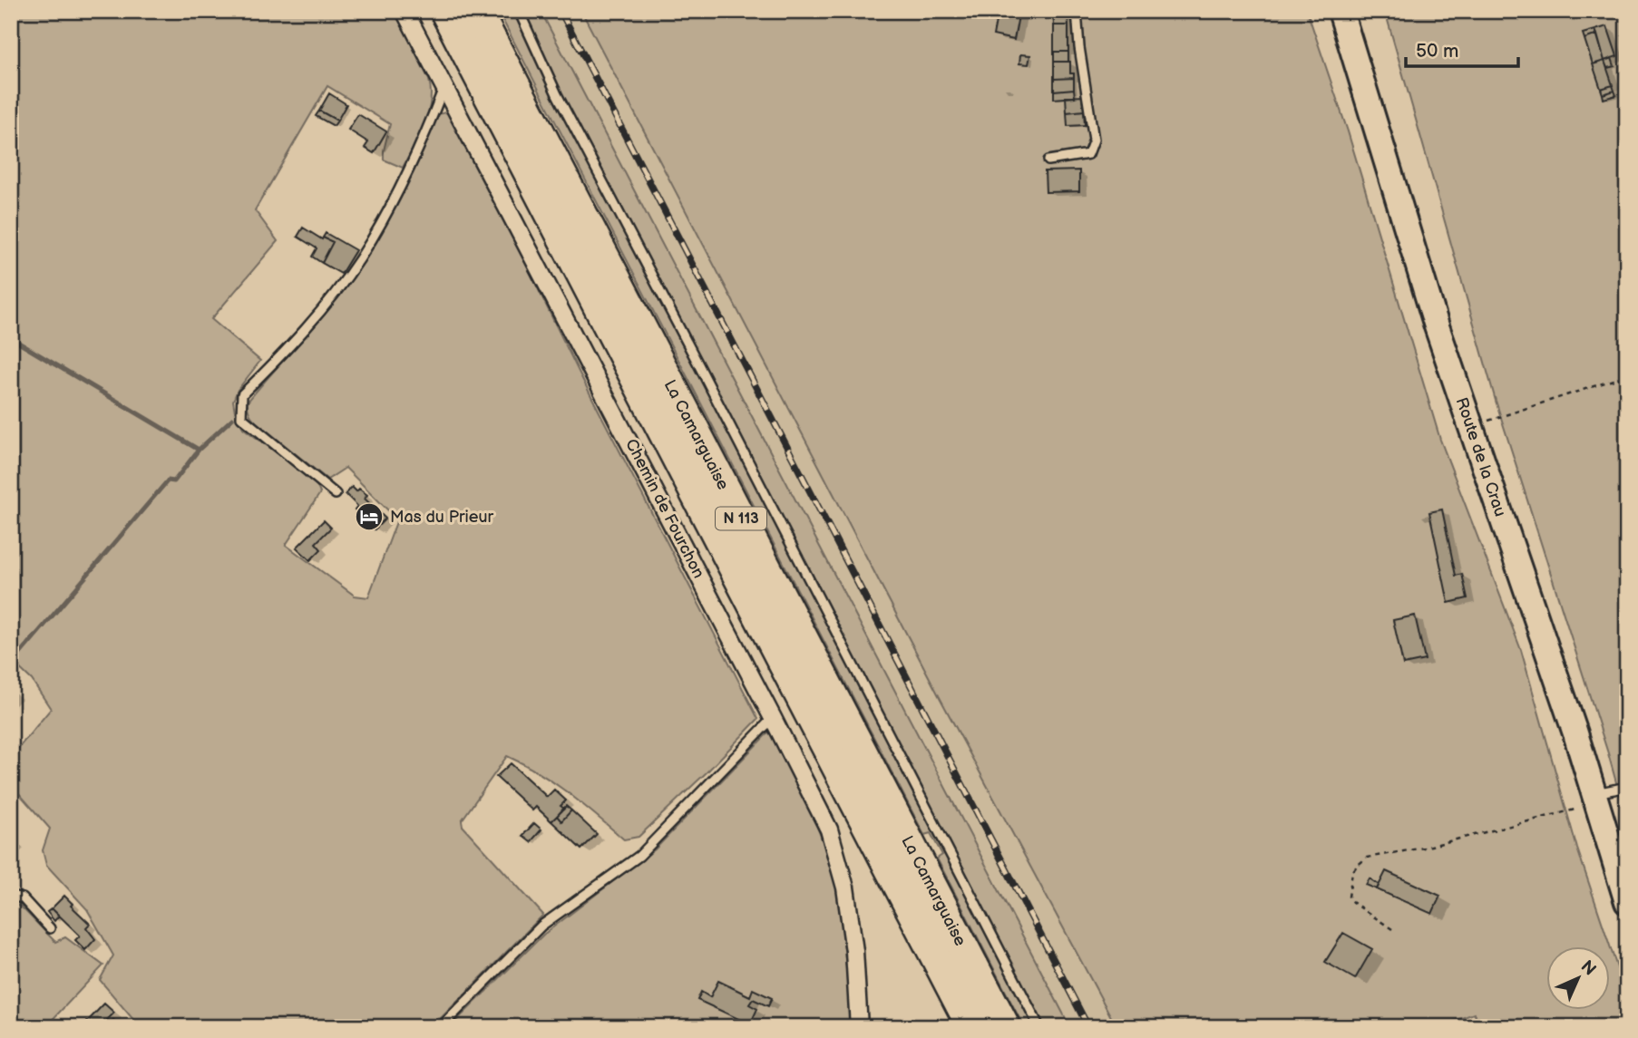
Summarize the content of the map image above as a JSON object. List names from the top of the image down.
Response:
{
  "streets": {
    "highway": ["La Camarguaise", "N 113"],
    "main road": ["Route de la Crau"],
    "street": ["Chemin de Fourchon"]
  },
  "places": {
    "hotel": ["Mas du Prieur"]
  },
  "scale_bar": "50 m",
  "north": "top right"
}
